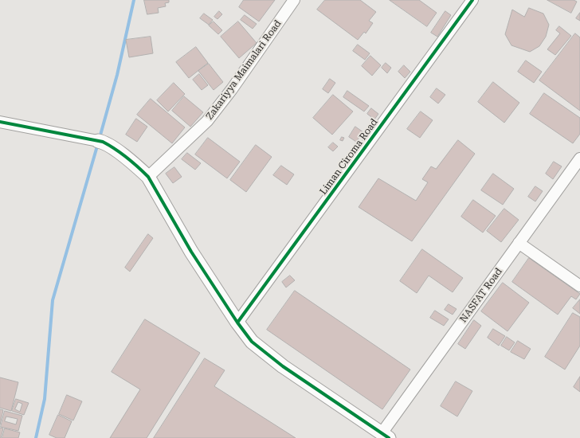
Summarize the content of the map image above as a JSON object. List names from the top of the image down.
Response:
{
  "streets": {
    "street": ["Zakariyya Maimalari Road", "Liman Ciroma Road", "NASFAT Road"]
  }
}
